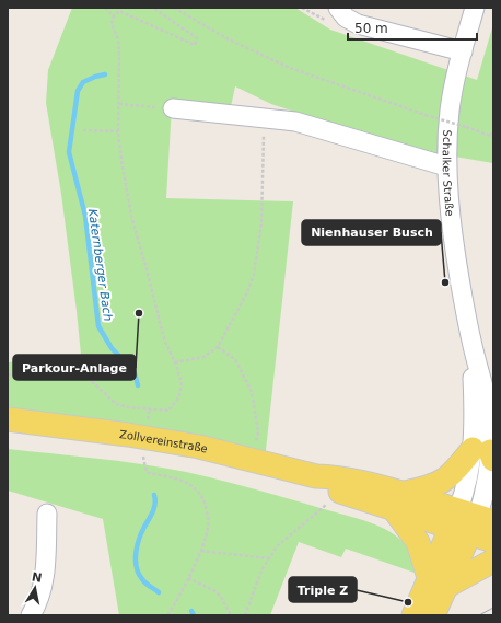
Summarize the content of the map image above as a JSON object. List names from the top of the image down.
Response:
{
  "streets": {
    "main road": ["Zollvereinstraße"],
    "street": ["Schalker Straße"]
  },
  "crossings": [
    ["Schalker Straße", "Zollvereinstraße"]
  ],
  "water": ["Katernberger Bach"],
  "places": ["Nienhauser Busch", "Parkour-Anlage", "Triple Z"],
  "scale_bar": "50 m",
  "north": "top"
}
